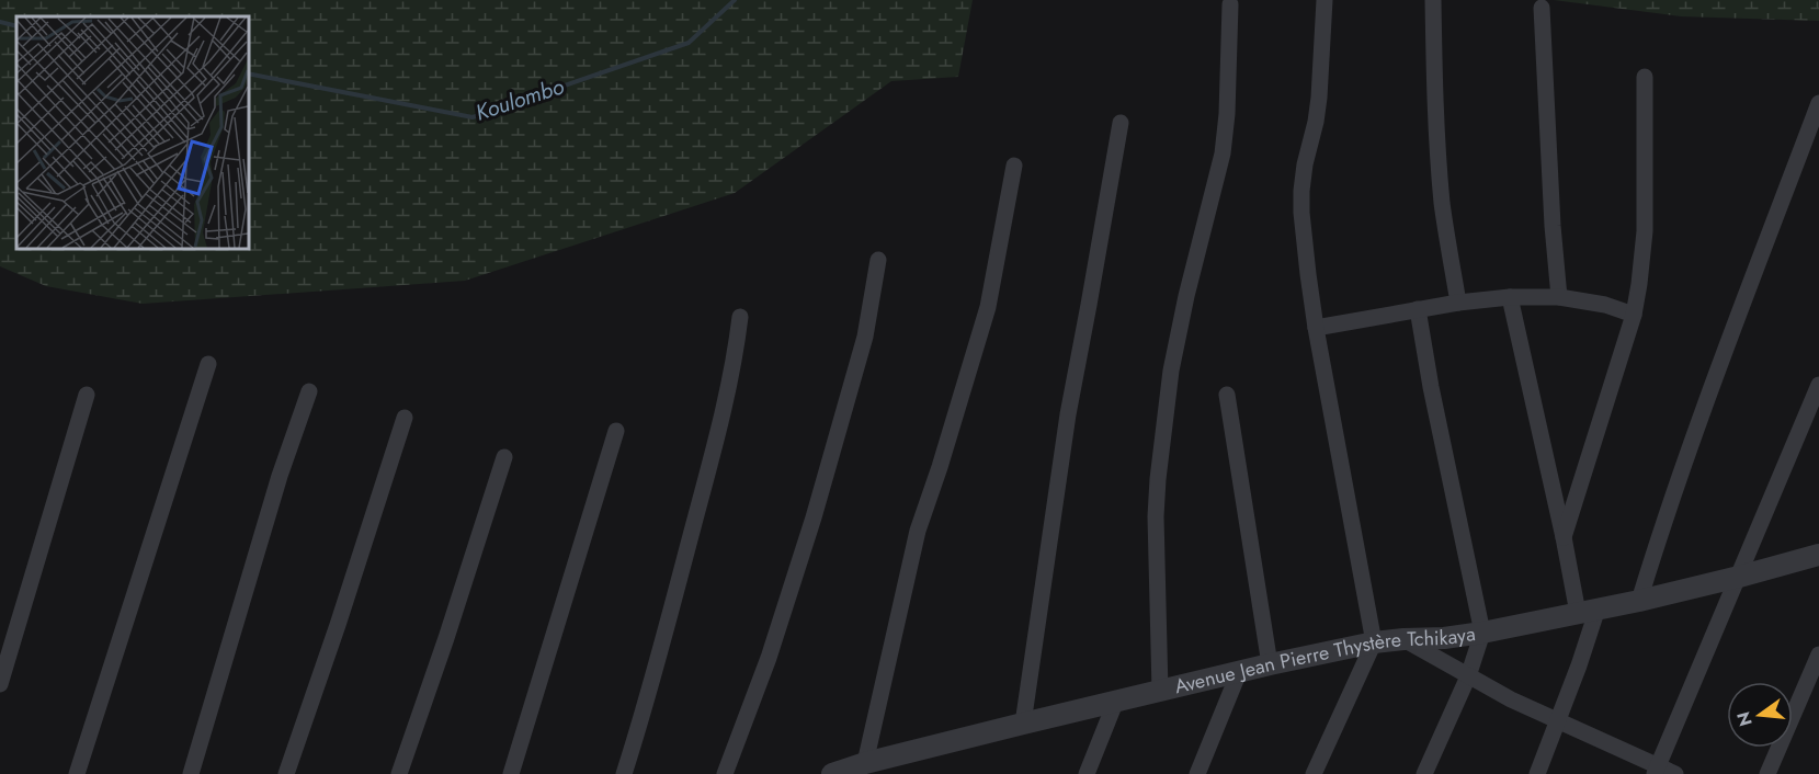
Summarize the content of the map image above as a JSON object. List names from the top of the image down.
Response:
{
  "streets": {
    "street": ["Avenue Jean Pierre Thystère Tchikaya"]
  },
  "water": ["Koulombo"],
  "north": "left"
}
